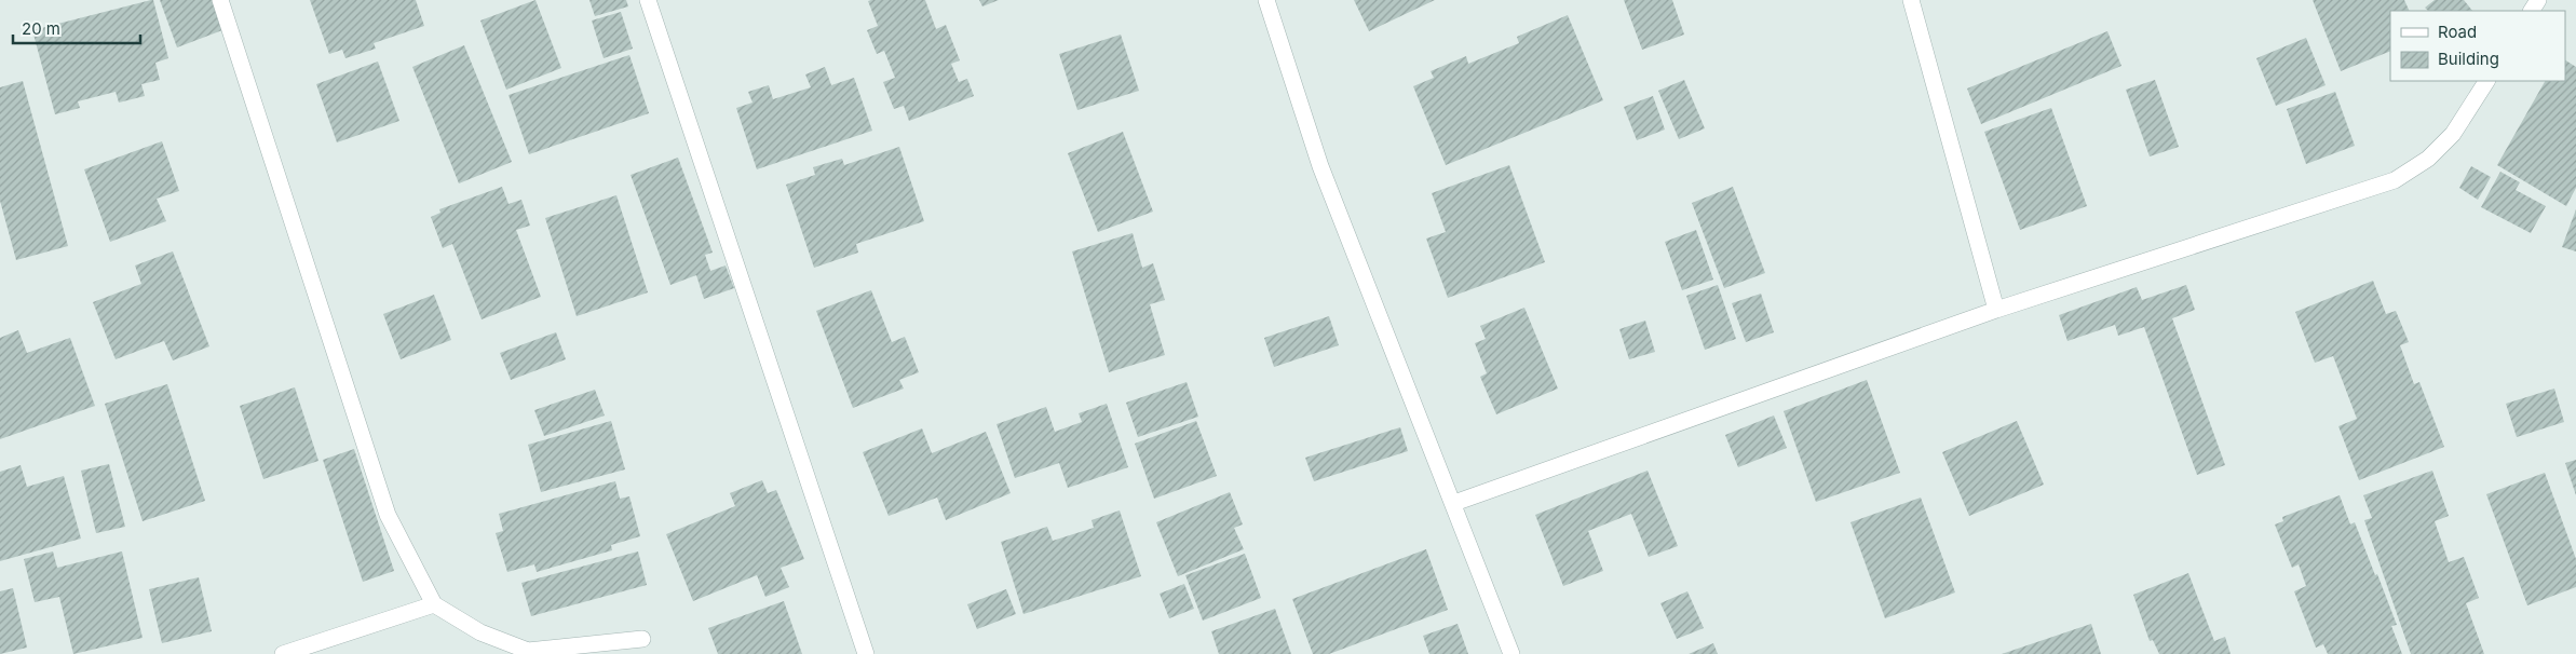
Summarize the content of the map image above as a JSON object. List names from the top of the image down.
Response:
{
  "legend": ["Road", "Building"],
  "scale_bar": "20 m"
}
